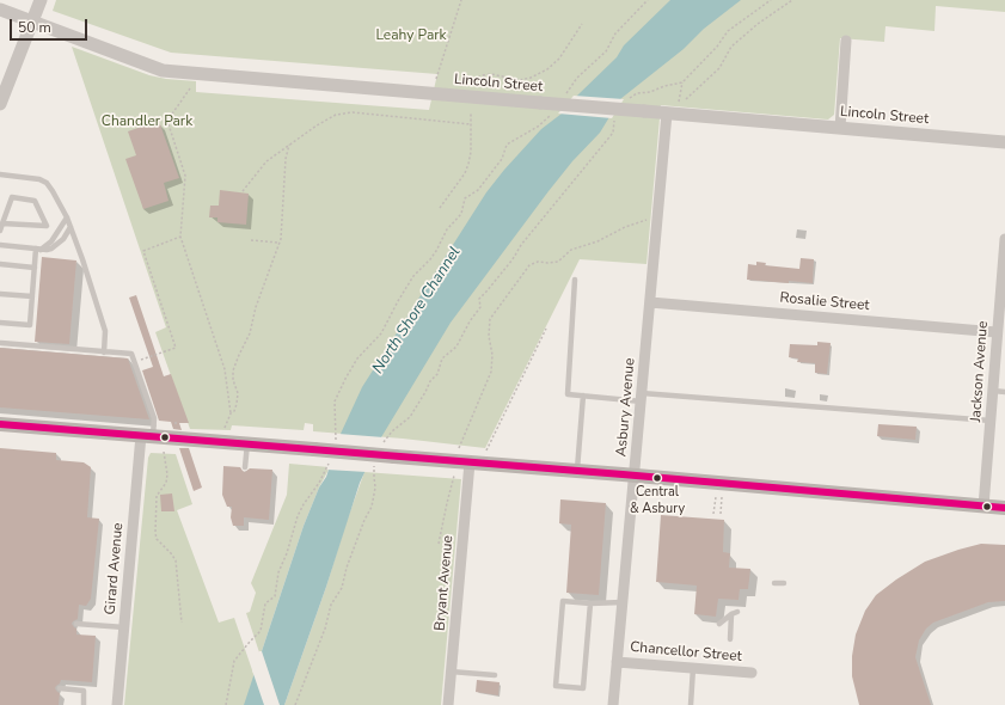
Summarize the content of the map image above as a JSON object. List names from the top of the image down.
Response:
{
  "streets": {
    "street": [
      "Lincoln Street",
      "Rosalie Street",
      "Jackson Avenue",
      "Asbury Avenue",
      "Girard Avenue",
      "Bryant Avenue",
      "Chancellor Street"
    ]
  },
  "crossings": [
    ["Lincoln Street", "Asbury Avenue"],
    ["Rosalie Street", "Jackson Avenue"],
    ["Rosalie Street", "Asbury Avenue"],
    ["Asbury Avenue", "Chancellor Street"]
  ],
  "water": ["North Shore Channel"],
  "parks": ["Leahy Park", "Chandler Park"],
  "places": ["Central & Asbury"],
  "scale_bar": "50 m"
}
